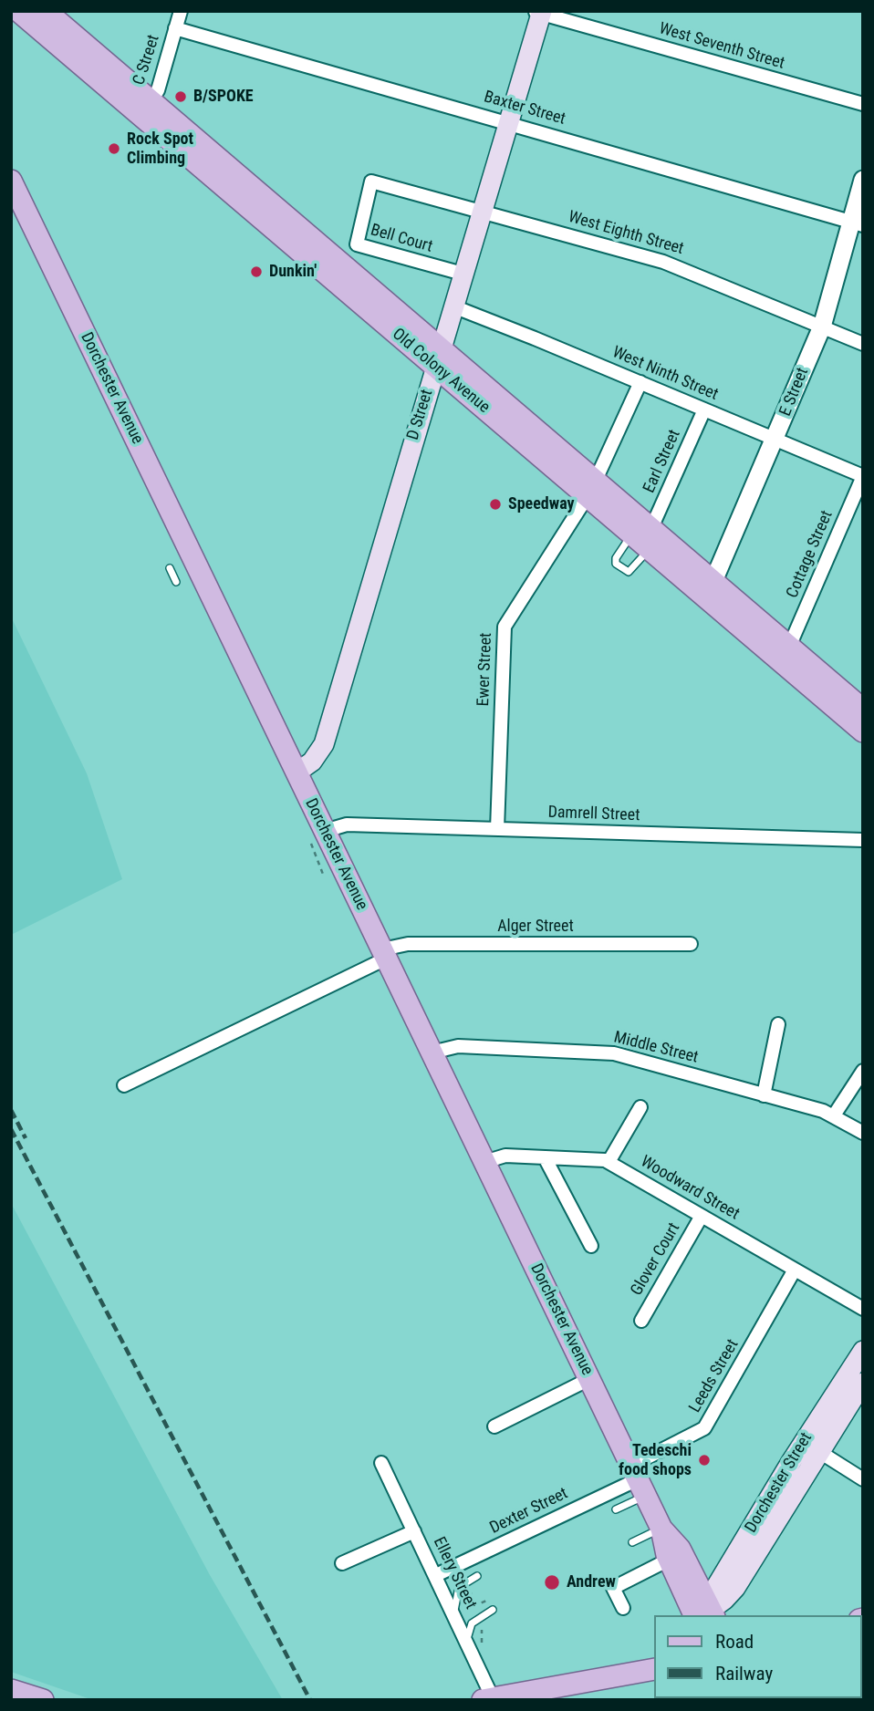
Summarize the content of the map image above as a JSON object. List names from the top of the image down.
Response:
{
  "streets": {
    "main road": [
      "Old Colony Avenue",
      "Dorchester Avenue",
      "D Street",
      "Dorchester Street"
    ],
    "street": [
      "West Seventh Street",
      "C Street",
      "Baxter Street",
      "West Eighth Street",
      "Bell Court",
      "West Ninth Street",
      "E Street",
      "Earl Street",
      "Cottage Street",
      "Ewer Street",
      "Damrell Street",
      "Alger Street",
      "Middle Street",
      "Woodward Street",
      "Glover Court",
      "Leeds Street",
      "Dexter Street",
      "Ellery Street"
    ]
  },
  "crossings": [
    ["West Seventh Street", "D Street"],
    ["C Street", "Baxter Street"],
    ["C Street", "Old Colony Avenue"],
    ["Baxter Street", "E Street"],
    ["Baxter Street", "D Street"],
    ["West Eighth Street", "Bell Court"],
    ["West Eighth Street", "E Street"],
    ["West Eighth Street", "D Street"],
    ["Bell Court", "D Street"],
    ["Old Colony Avenue", "E Street"],
    ["Old Colony Avenue", "D Street"],
    ["Old Colony Avenue", "Earl Street"],
    ["Old Colony Avenue", "Cottage Street"],
    ["Old Colony Avenue", "Ewer Street"],
    ["West Ninth Street", "E Street"],
    ["West Ninth Street", "D Street"],
    ["West Ninth Street", "Earl Street"],
    ["West Ninth Street", "Cottage Street"],
    ["West Ninth Street", "Ewer Street"],
    ["Dorchester Avenue", "D Street"],
    ["Dorchester Avenue", "Damrell Street"],
    ["Dorchester Avenue", "Alger Street"],
    ["Dorchester Avenue", "Middle Street"],
    ["Dorchester Avenue", "Woodward Street"],
    ["Dorchester Avenue", "Leeds Street"],
    ["Dorchester Avenue", "Dorchester Street"],
    ["Dorchester Avenue", "Dexter Street"],
    ["Ewer Street", "Damrell Street"],
    ["Woodward Street", "Glover Court"],
    ["Woodward Street", "Leeds Street"],
    ["Leeds Street", "Dexter Street"],
    ["Dexter Street", "Ellery Street"]
  ],
  "places": [
    "B/SPOKE",
    "Rock Spot Climbing",
    "Dunkin'",
    "Speedway",
    "Tedeschi food shops",
    "Andrew"
  ],
  "legend": ["Road", "Railway"]
}
